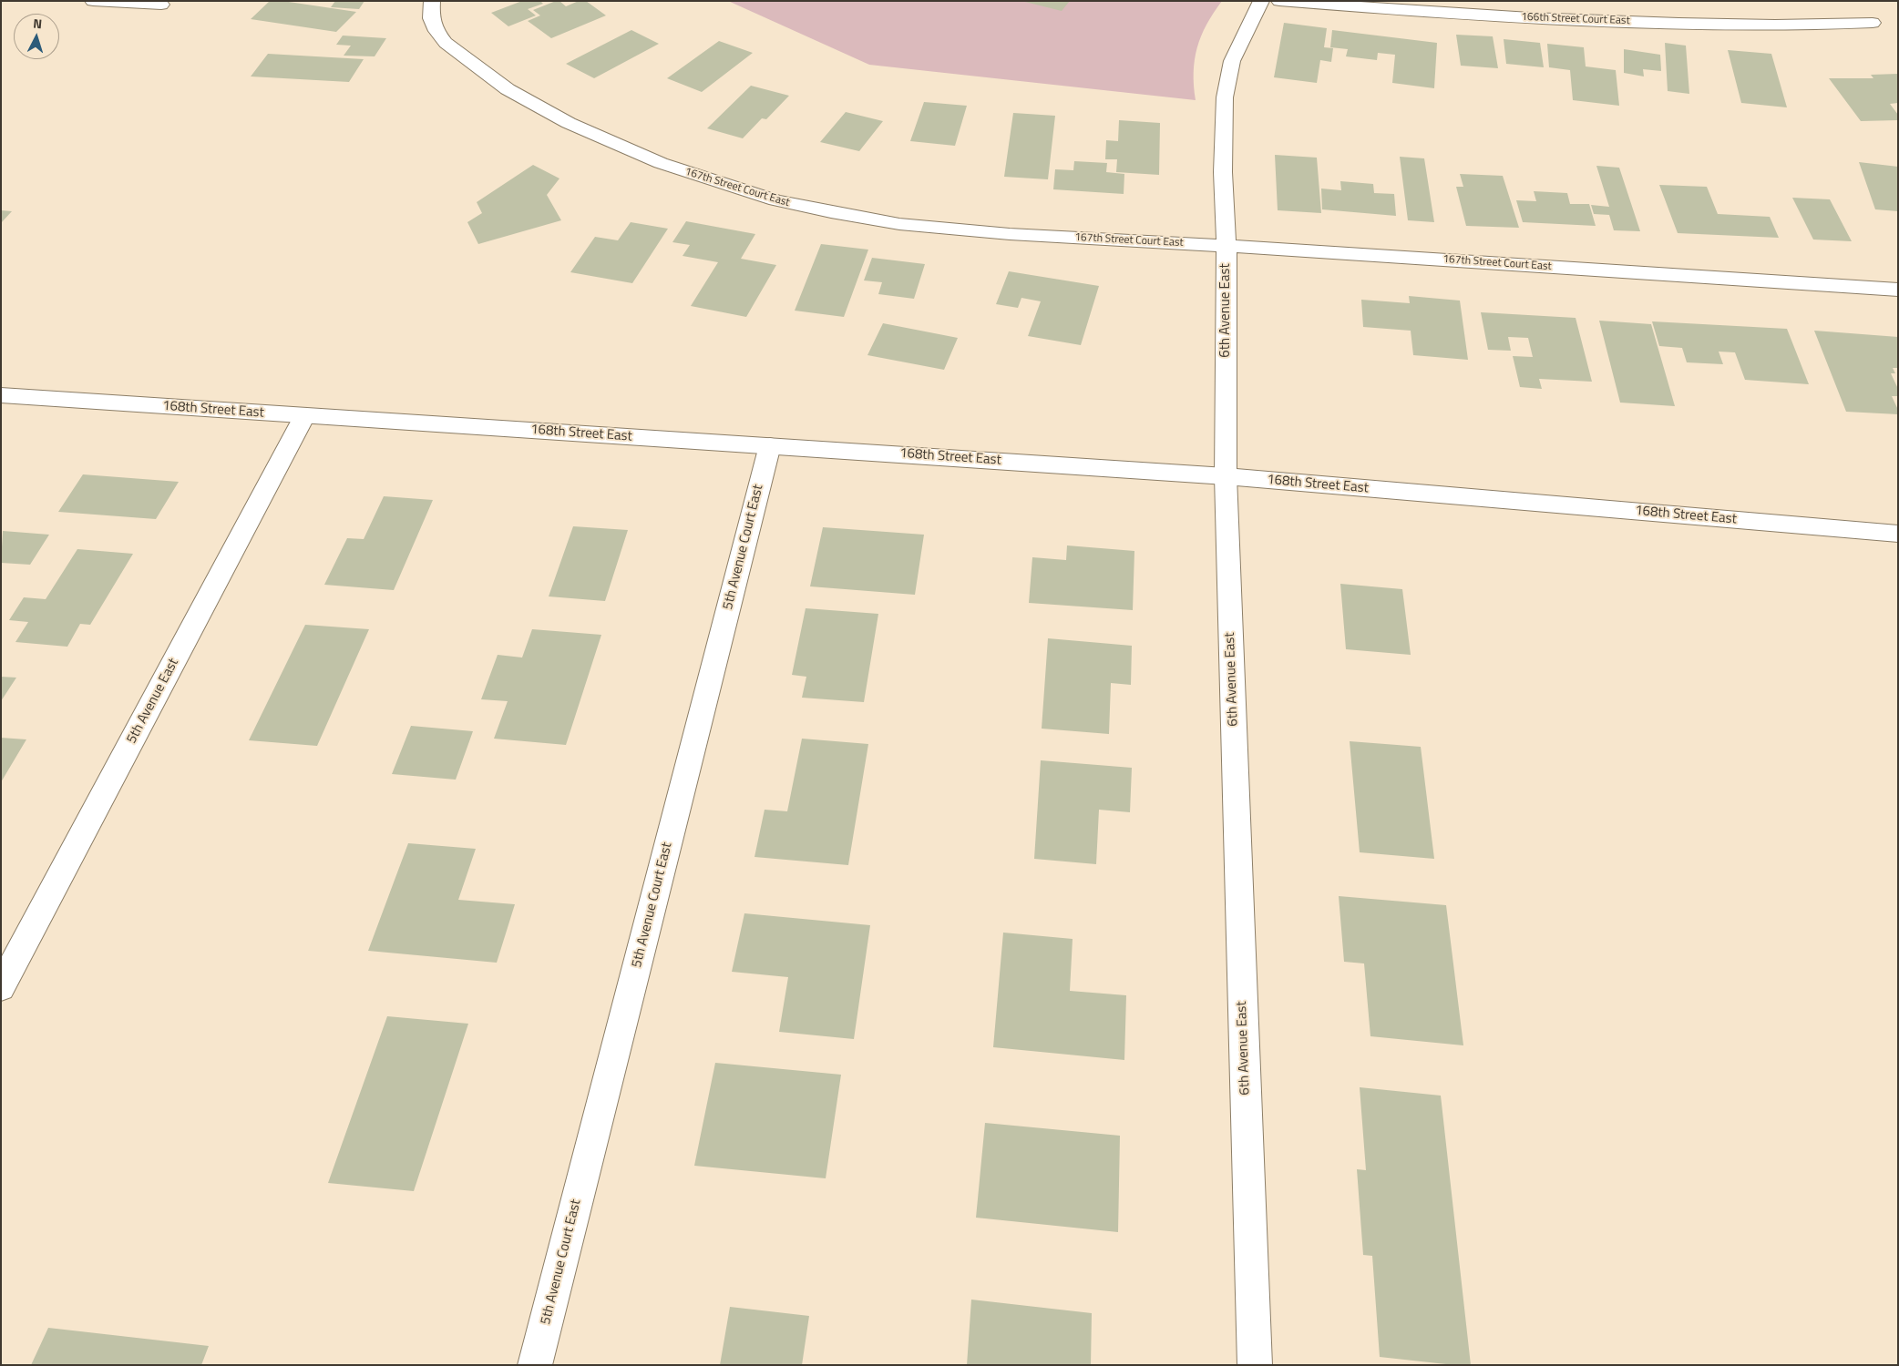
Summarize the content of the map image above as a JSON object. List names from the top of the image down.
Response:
{
  "streets": {
    "street": [
      "166th Street Court East",
      "167th Street Court East",
      "6th Avenue East",
      "168th Street East",
      "5th Avenue Court East",
      "5th Avenue East"
    ]
  },
  "crossings": [
    ["167th Street Court East", "6th Avenue East"],
    ["6th Avenue East", "168th Street East"],
    ["168th Street East", "5th Avenue Court East"],
    ["168th Street East", "5th Avenue East"]
  ],
  "north": "top"
}
